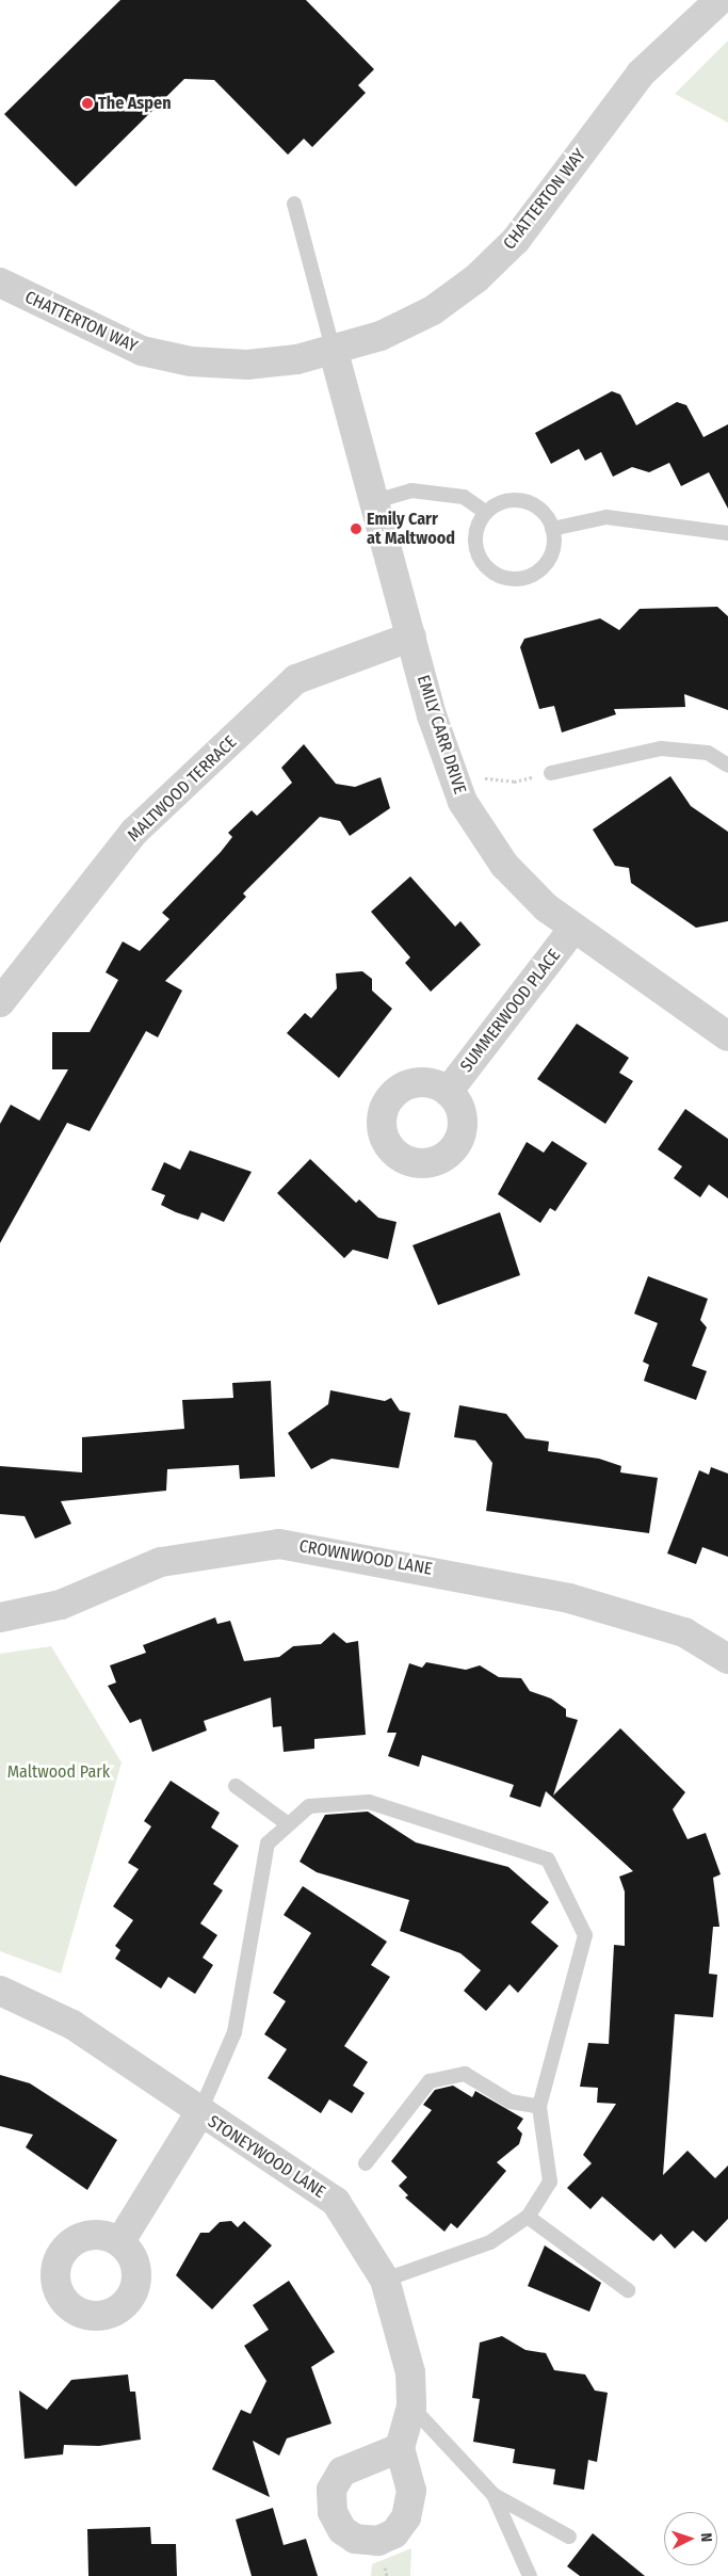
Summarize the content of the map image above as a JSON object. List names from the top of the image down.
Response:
{
  "streets": {
    "street": [
      "CHATTERTON WAY",
      "EMILY CARR DRIVE",
      "MALTWOOD TERRACE",
      "SUMMERWOOD PLACE",
      "CROWNWOOD LANE",
      "STONEYWOOD LANE"
    ]
  },
  "crossings": [
    ["CHATTERTON WAY", "EMILY CARR DRIVE"],
    ["EMILY CARR DRIVE", "MALTWOOD TERRACE"],
    ["EMILY CARR DRIVE", "SUMMERWOOD PLACE"]
  ],
  "parks": ["Maltwood Park"],
  "places": ["The Aspen", "Emily Carr at Maltwood"],
  "north": "right"
}
